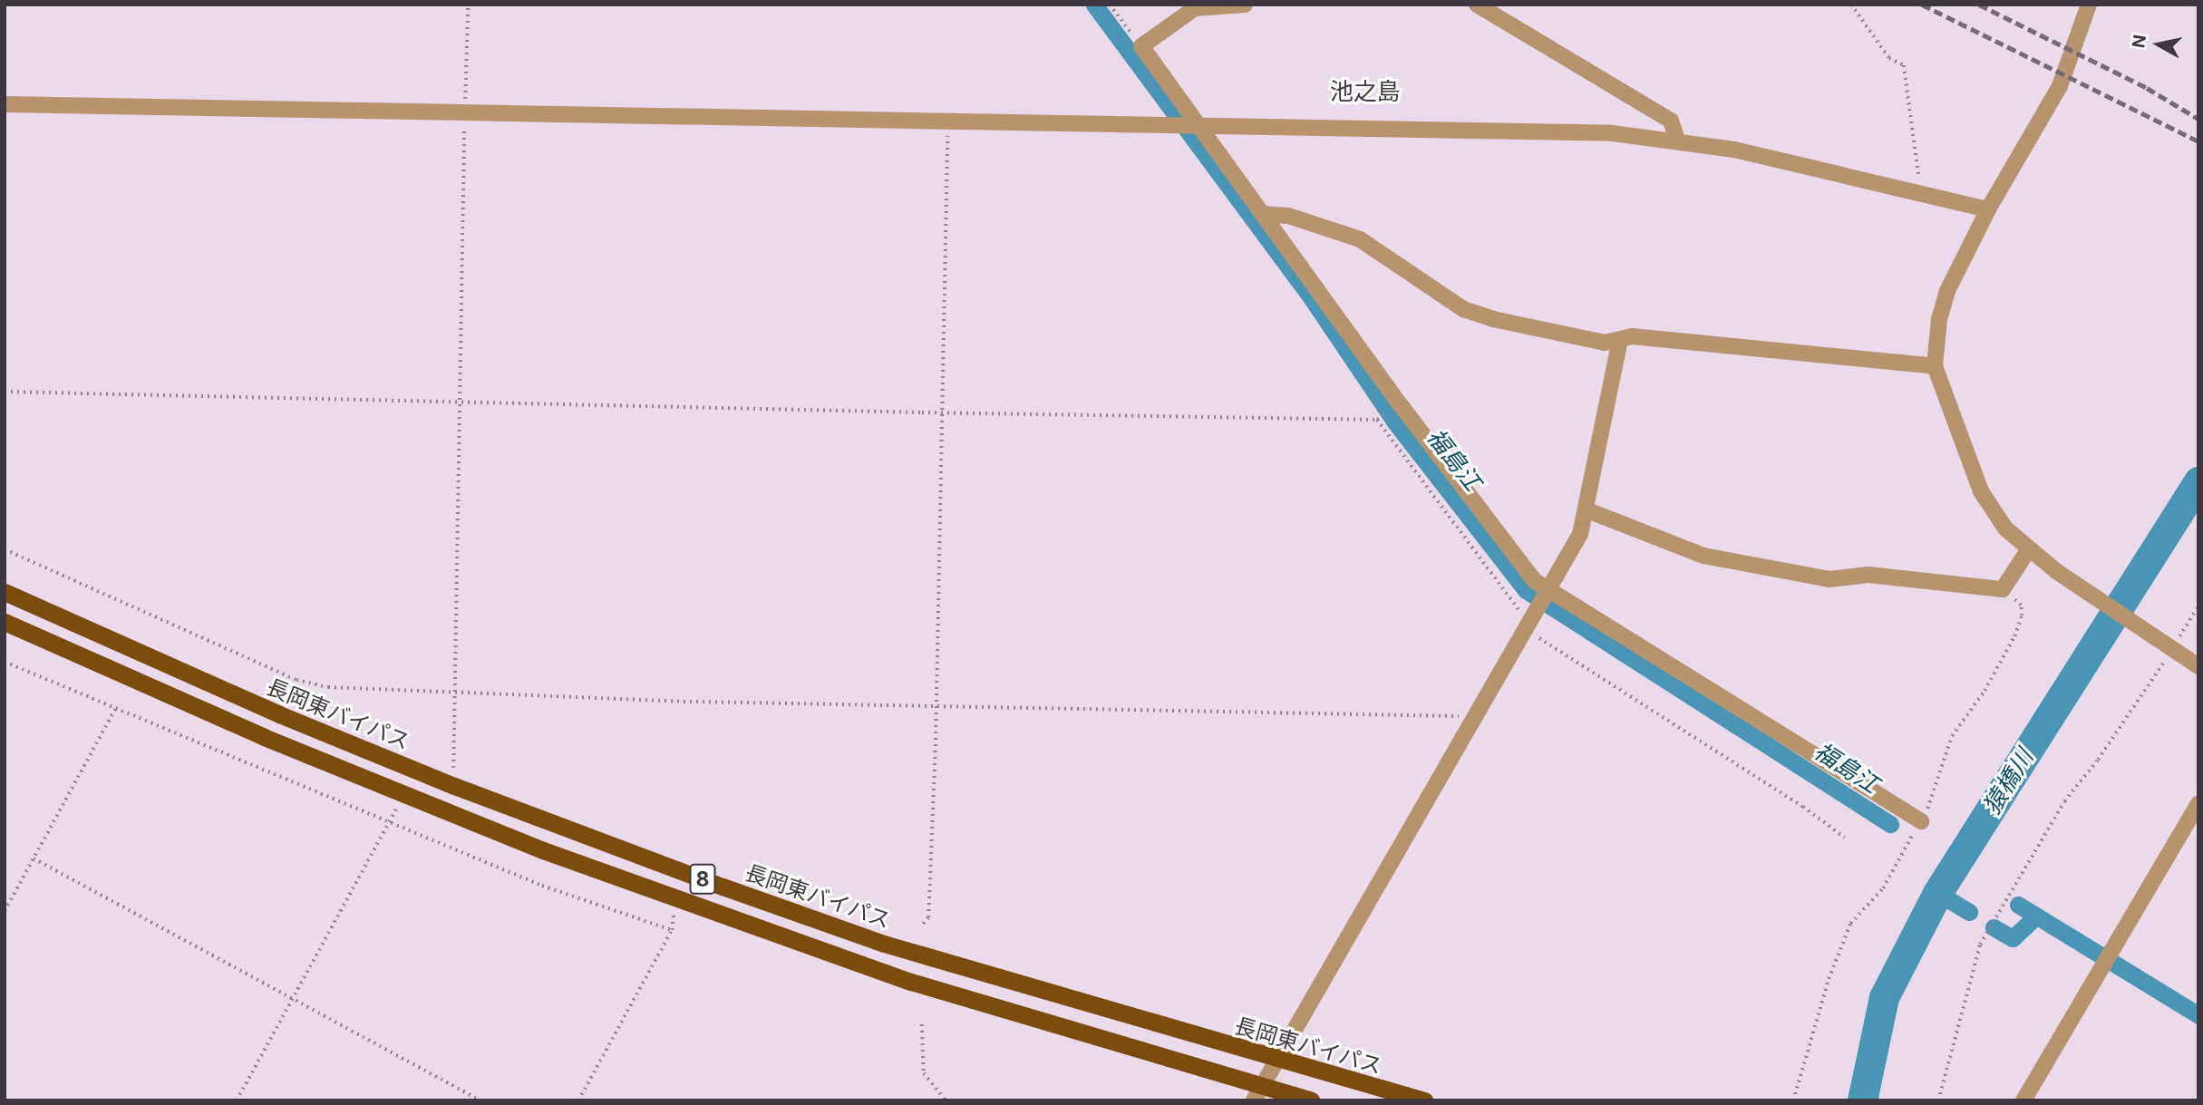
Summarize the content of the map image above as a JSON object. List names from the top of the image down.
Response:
{
  "streets": {
    "highway": ["長岡東バイパス", "8"]
  },
  "districts": ["池之島"],
  "water": ["福島江", "猿橋川"],
  "north": "left"
}
